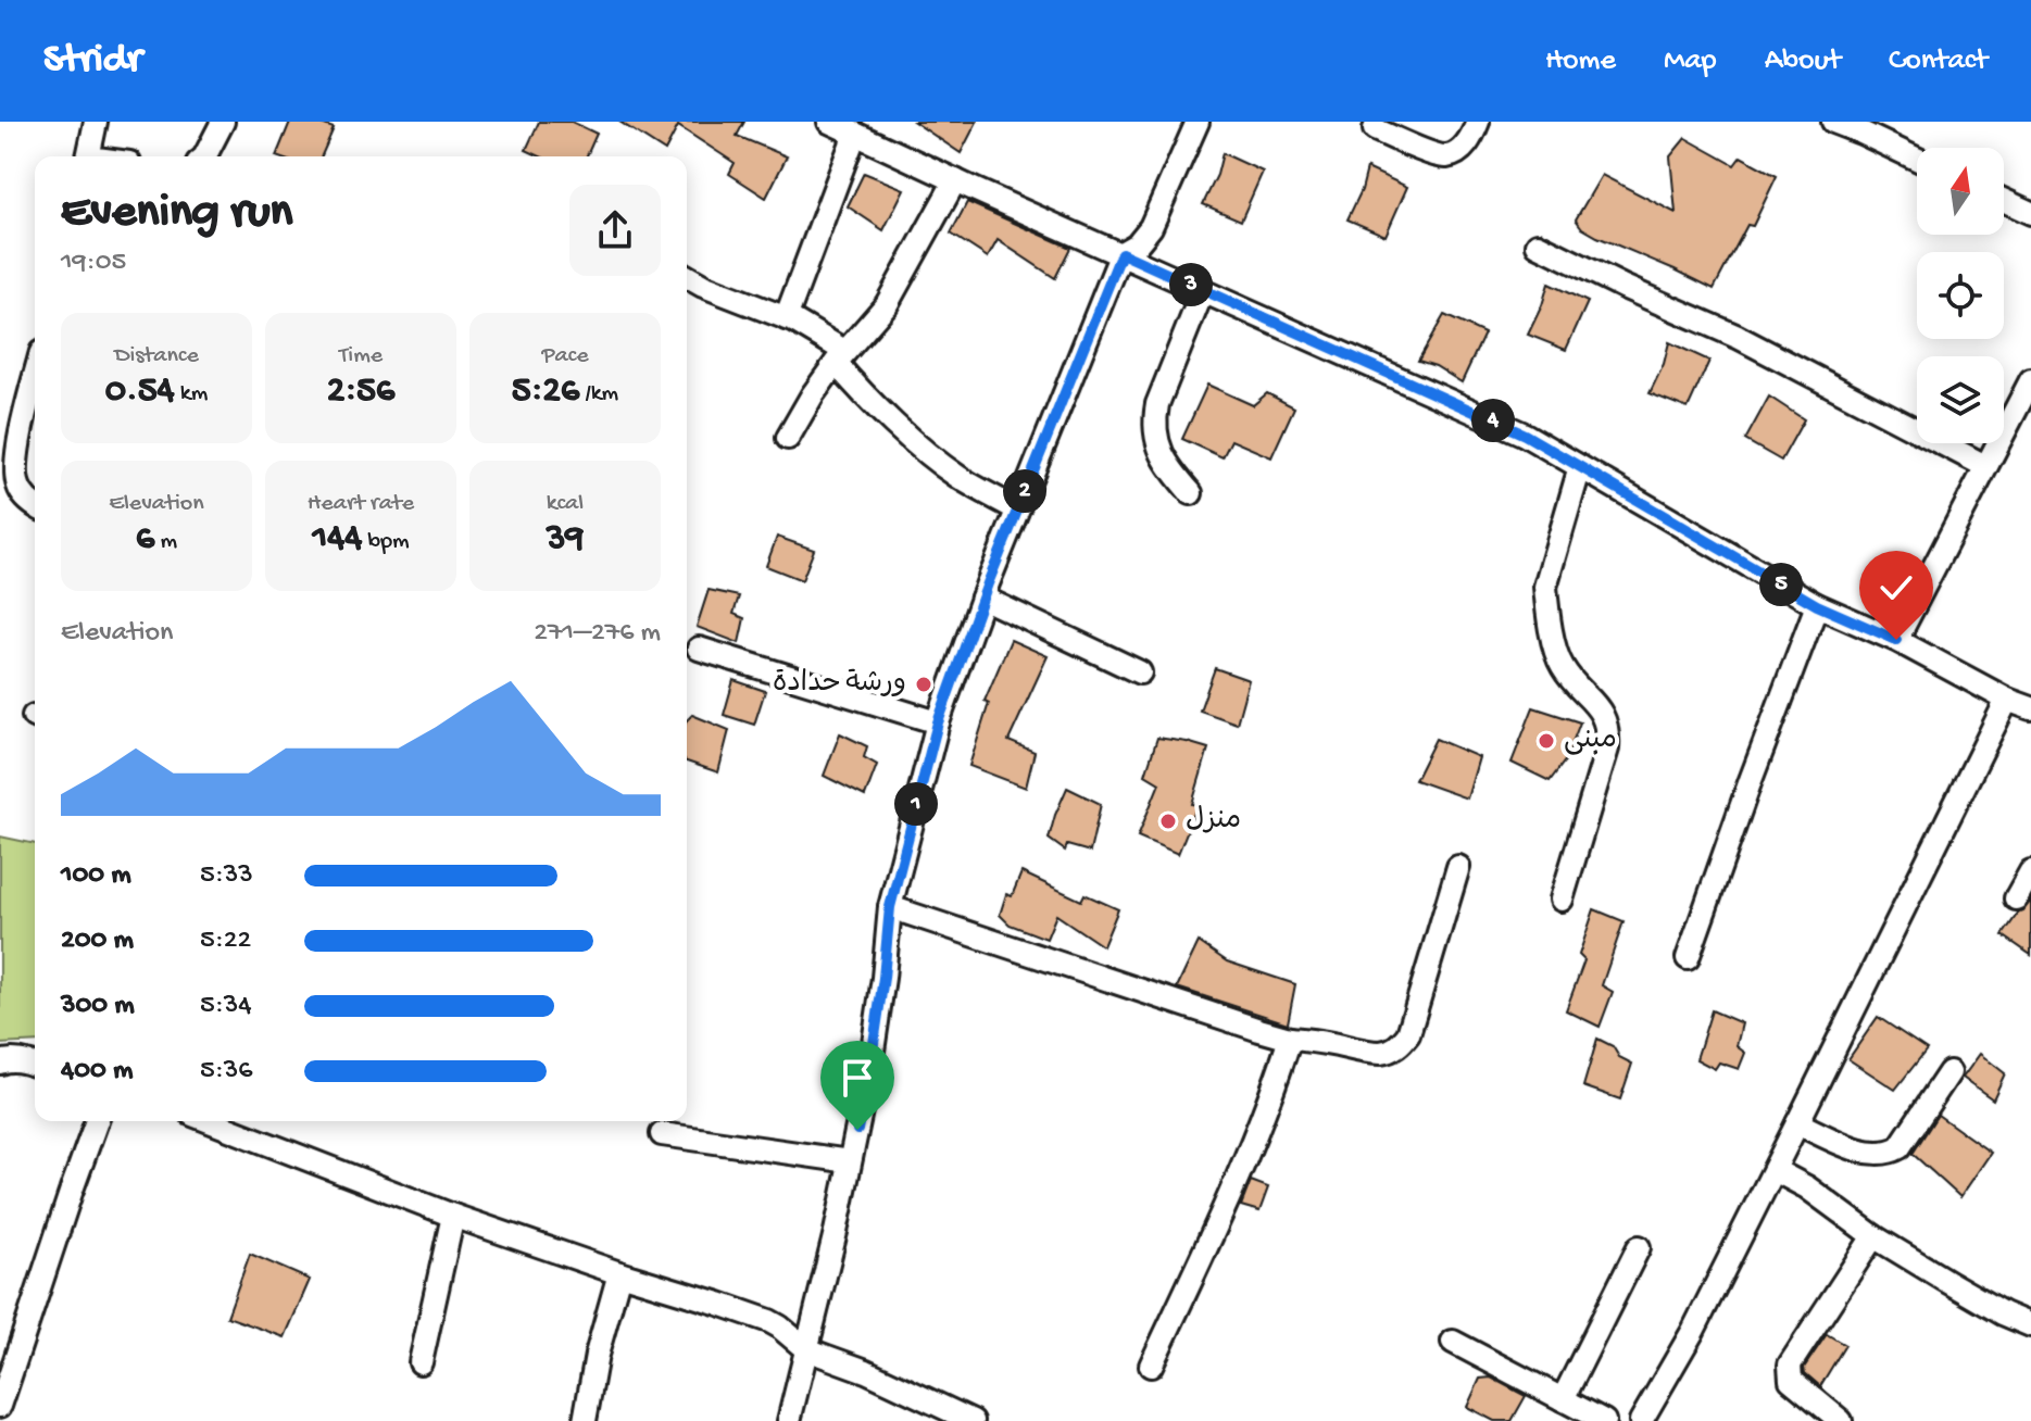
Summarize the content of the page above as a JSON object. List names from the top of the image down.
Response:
{
  "places": ["ورشة حدادة", "مبنى", "منزل"],
  "north": "top",
  "page": {
    "header": "Stridr",
    "nav": [
      "Home",
      "Map",
      "About",
      "Contact"
    ],
    "heading": ["Evening run", "19:05"],
    "pins": [
      "3",
      "4",
      "2",
      "5",
      "1"
    ],
    "stats": [
      ["Distance", "0.54 km"],
      ["Time", "2:56"],
      ["Pace", "5:26 /km"],
      ["Elevation", "6 m"],
      ["Heart rate", "144 bpm"],
      ["kcal", "39"]
    ],
    "chart": ["Elevation", "271–276 m"],
    "list": [
      {
        "name": "100 m",
        "note": "5:33"
      },
      {
        "name": "200 m",
        "note": "5:22"
      },
      {
        "name": "300 m",
        "note": "5:34"
      },
      {
        "name": "400 m",
        "note": "5:36"
      }
    ]
  }
}
